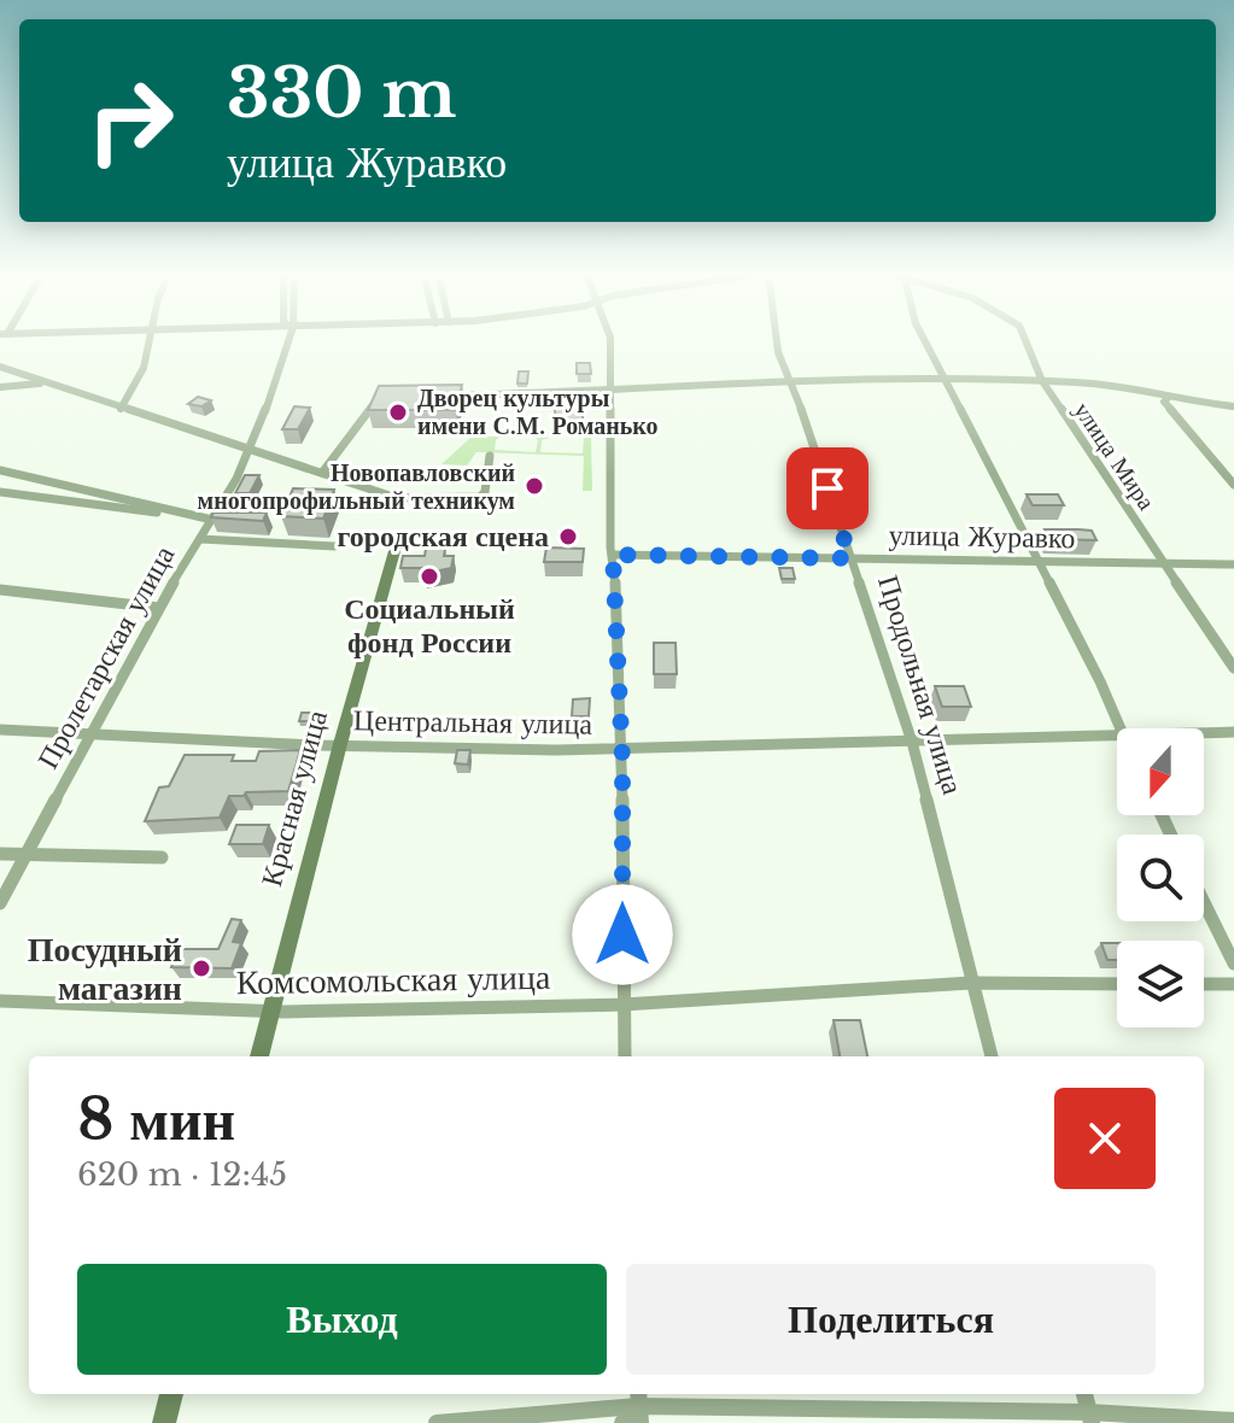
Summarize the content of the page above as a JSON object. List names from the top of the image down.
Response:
{
  "streets": {
    "street": [
      "улица Мира",
      "улица Журавко",
      "Пролетарская улица",
      "Продольная улица",
      "Центральная улица",
      "Красная улица",
      "Комсомольская улица"
    ]
  },
  "crossings": [
    ["улица Мира", "улица Журавко"],
    ["улица Журавко", "Продольная улица"],
    ["Пролетарская улица", "Центральная улица"],
    ["Продольная улица", "Центральная улица"],
    ["Продольная улица", "Комсомольская улица"],
    ["Центральная улица", "Красная улица"],
    ["Красная улица", "Комсомольская улица"]
  ],
  "places": [
    "Дворец культуры имени С.М. Романько",
    "Новопавловский многопрофильный техникум",
    "городская сцена",
    "Социальный фонд России",
    "Посудный магазин"
  ],
  "north": "bottom",
  "page": {
    "turn": ["330 m", "улица Журавко"],
    "heading": ["8 мин", "620 m · 12:45"],
    "buttons": ["Выход", "Поделиться"]
  }
}
